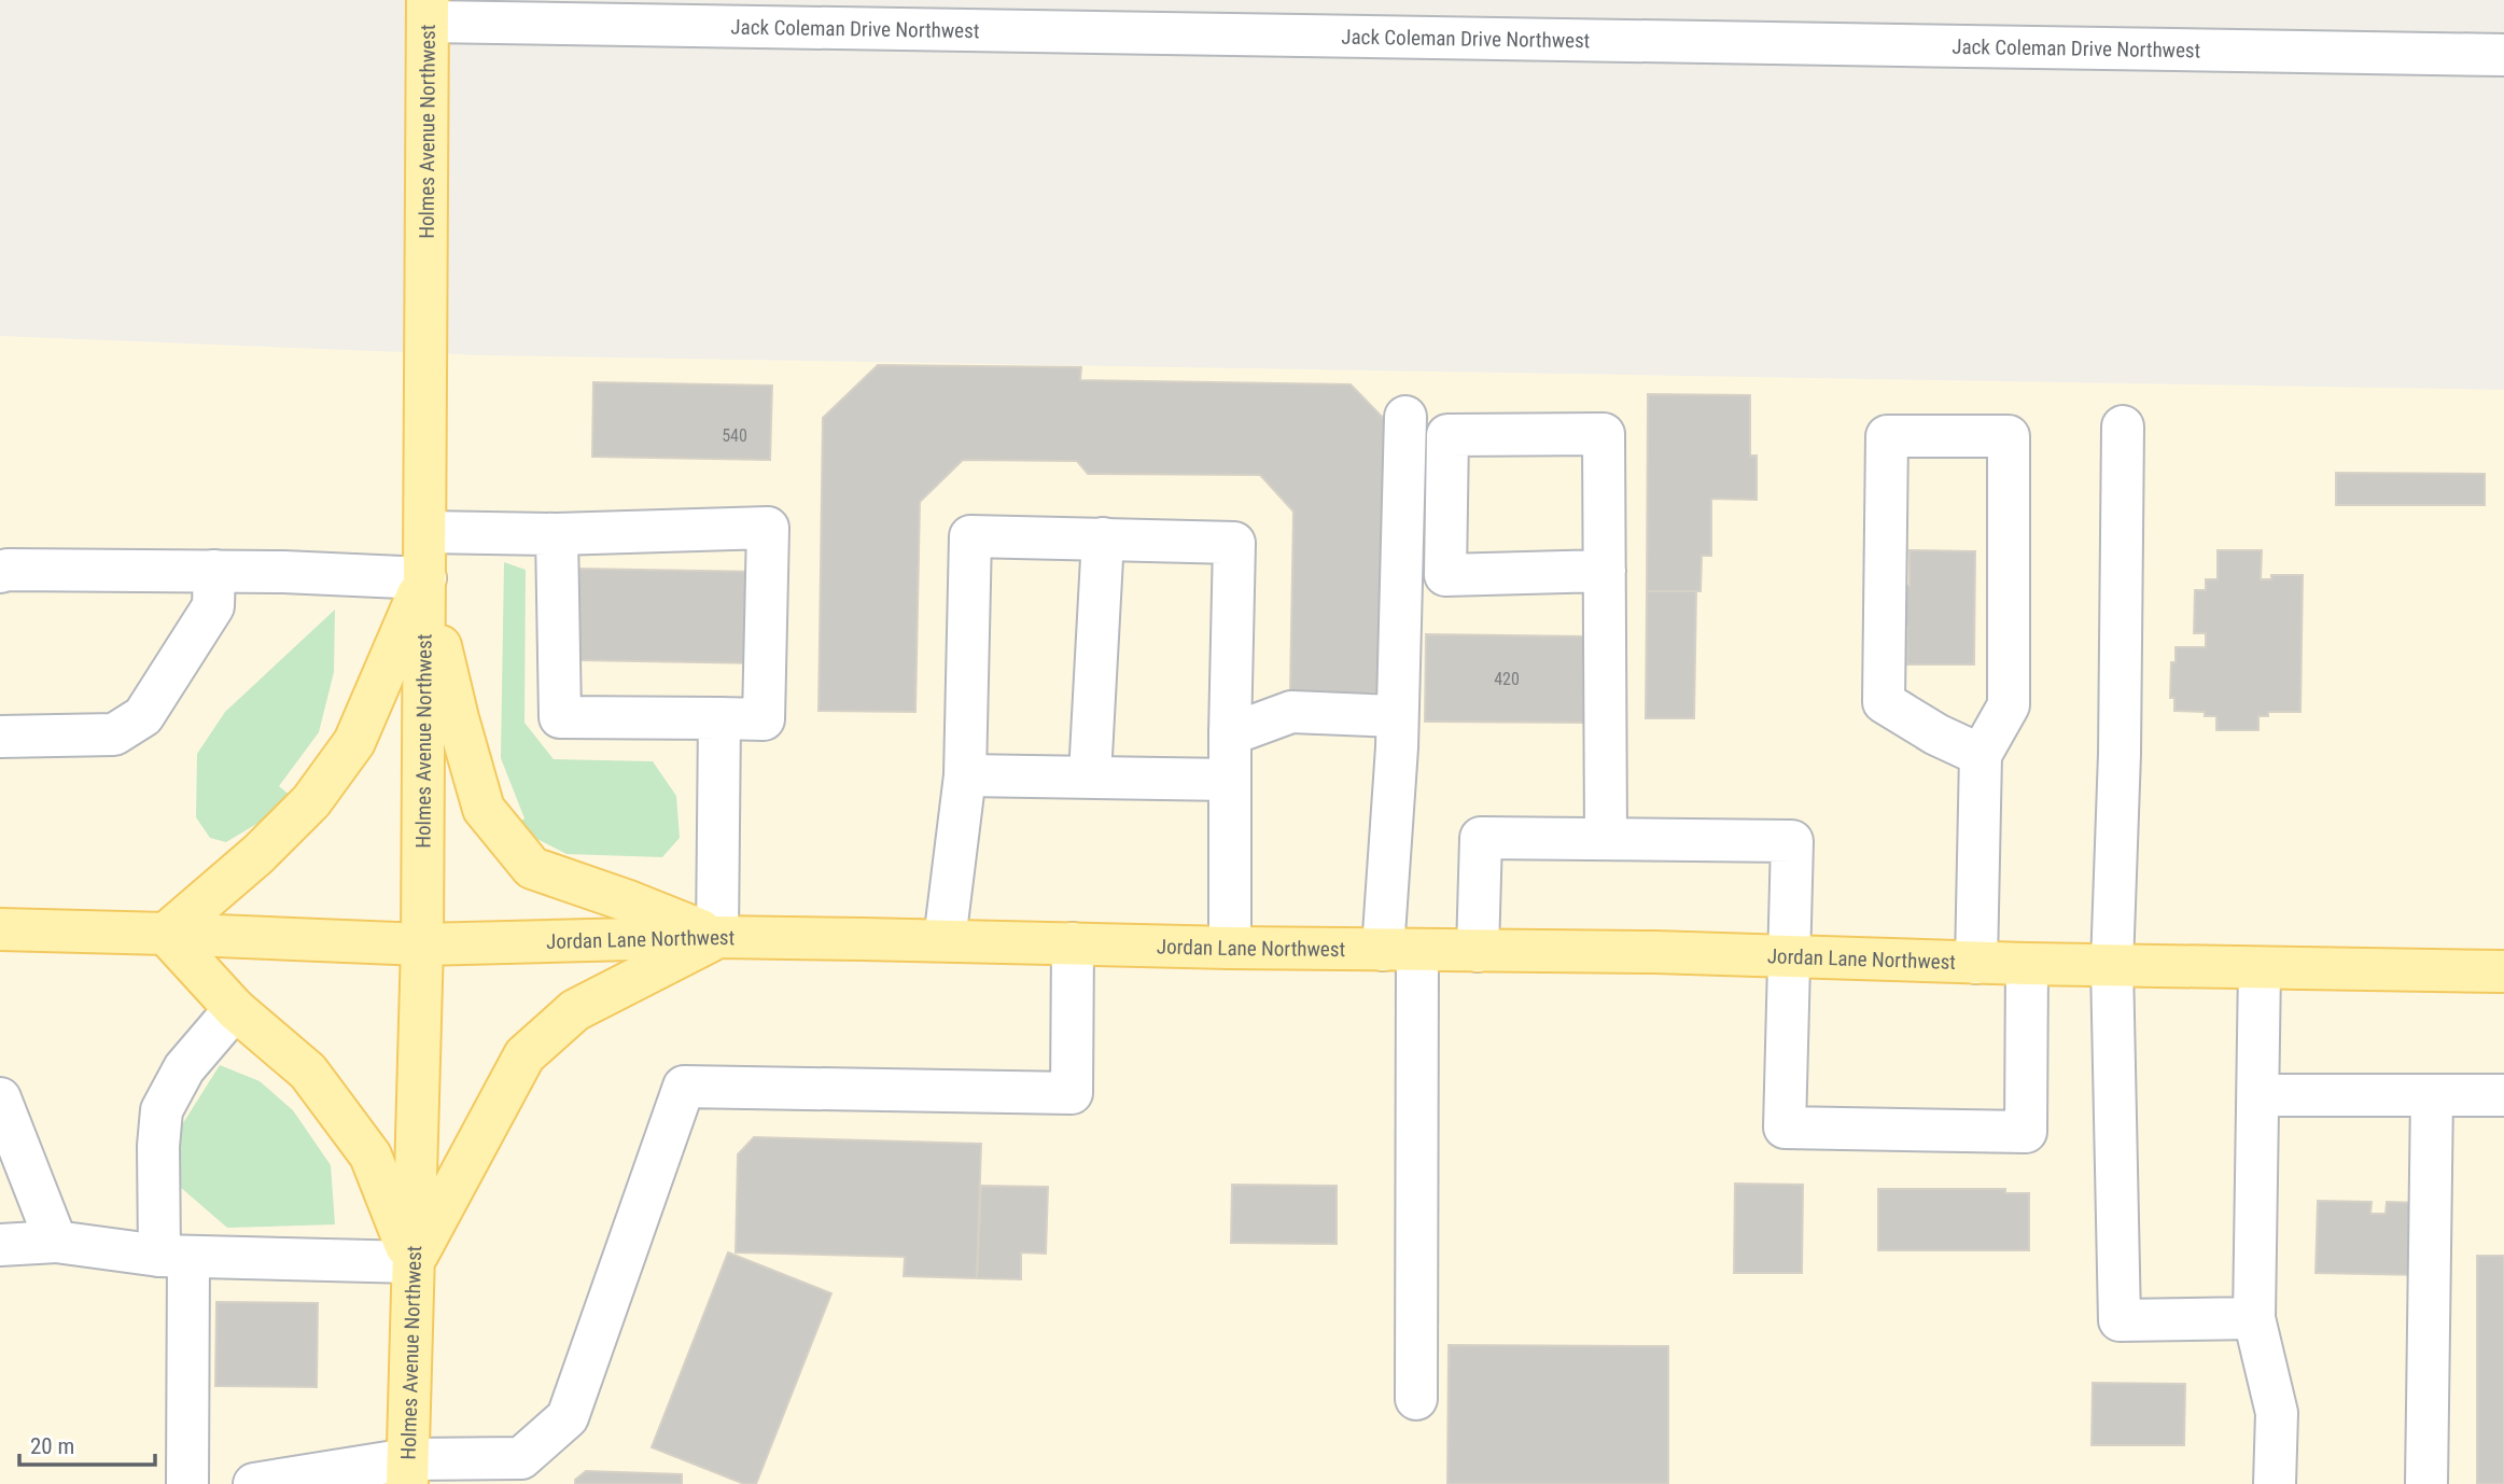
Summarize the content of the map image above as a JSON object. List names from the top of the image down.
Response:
{
  "streets": {
    "main road": ["Holmes Avenue Northwest", "Jordan Lane Northwest"],
    "street": ["Jack Coleman Drive Northwest"]
  },
  "crossings": [
    ["Jack Coleman Drive Northwest", "Holmes Avenue Northwest"],
    ["Holmes Avenue Northwest", "Jordan Lane Northwest"]
  ],
  "house_numbers": ["540", "420"],
  "scale_bar": "20 m"
}
